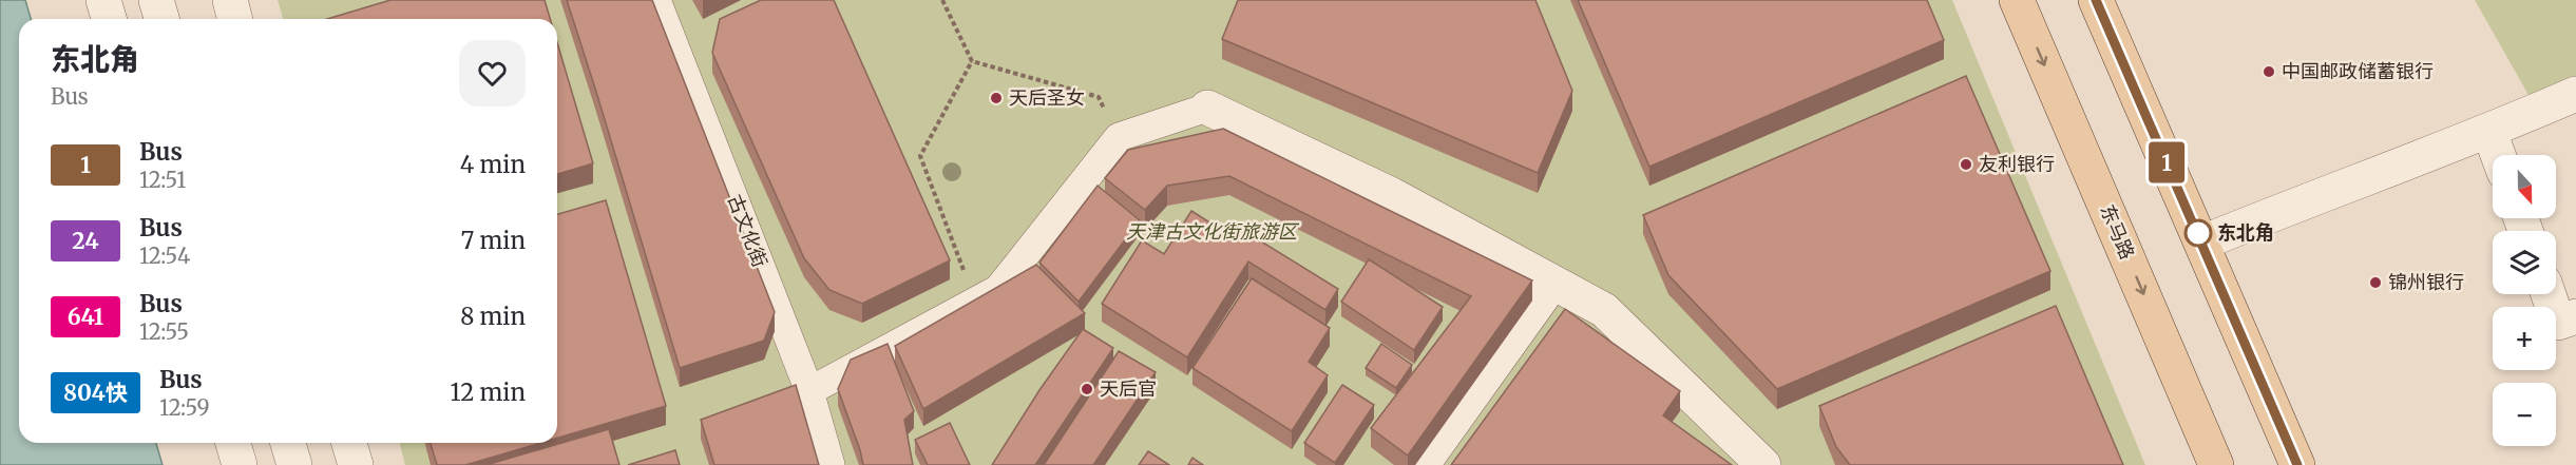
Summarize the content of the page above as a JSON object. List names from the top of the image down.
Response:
{
  "streets": {
    "main road": ["东马路"],
    "street": ["古文化街"]
  },
  "parks": ["天津古文化街旅游区"],
  "places": [
    "中国邮政储蓄银行",
    "天后圣女",
    "友利银行",
    "东北角",
    "锦州银行",
    "天后官"
  ],
  "lines": ["bus line 1"],
  "north": "bottom",
  "page": {
    "on_map": "1",
    "heading": ["东北角", "Bus"],
    "list": [
      {
        "mark": "1",
        "name": "Bus",
        "note": "12:51",
        "value": "4 min"
      },
      {
        "mark": "24",
        "name": "Bus",
        "note": "12:54",
        "value": "7 min"
      },
      {
        "mark": "641",
        "name": "Bus",
        "note": "12:55",
        "value": "8 min"
      },
      {
        "mark": "804快",
        "name": "Bus",
        "note": "12:59",
        "value": "12 min"
      }
    ],
    "map_buttons": ["+", "−"]
  }
}
